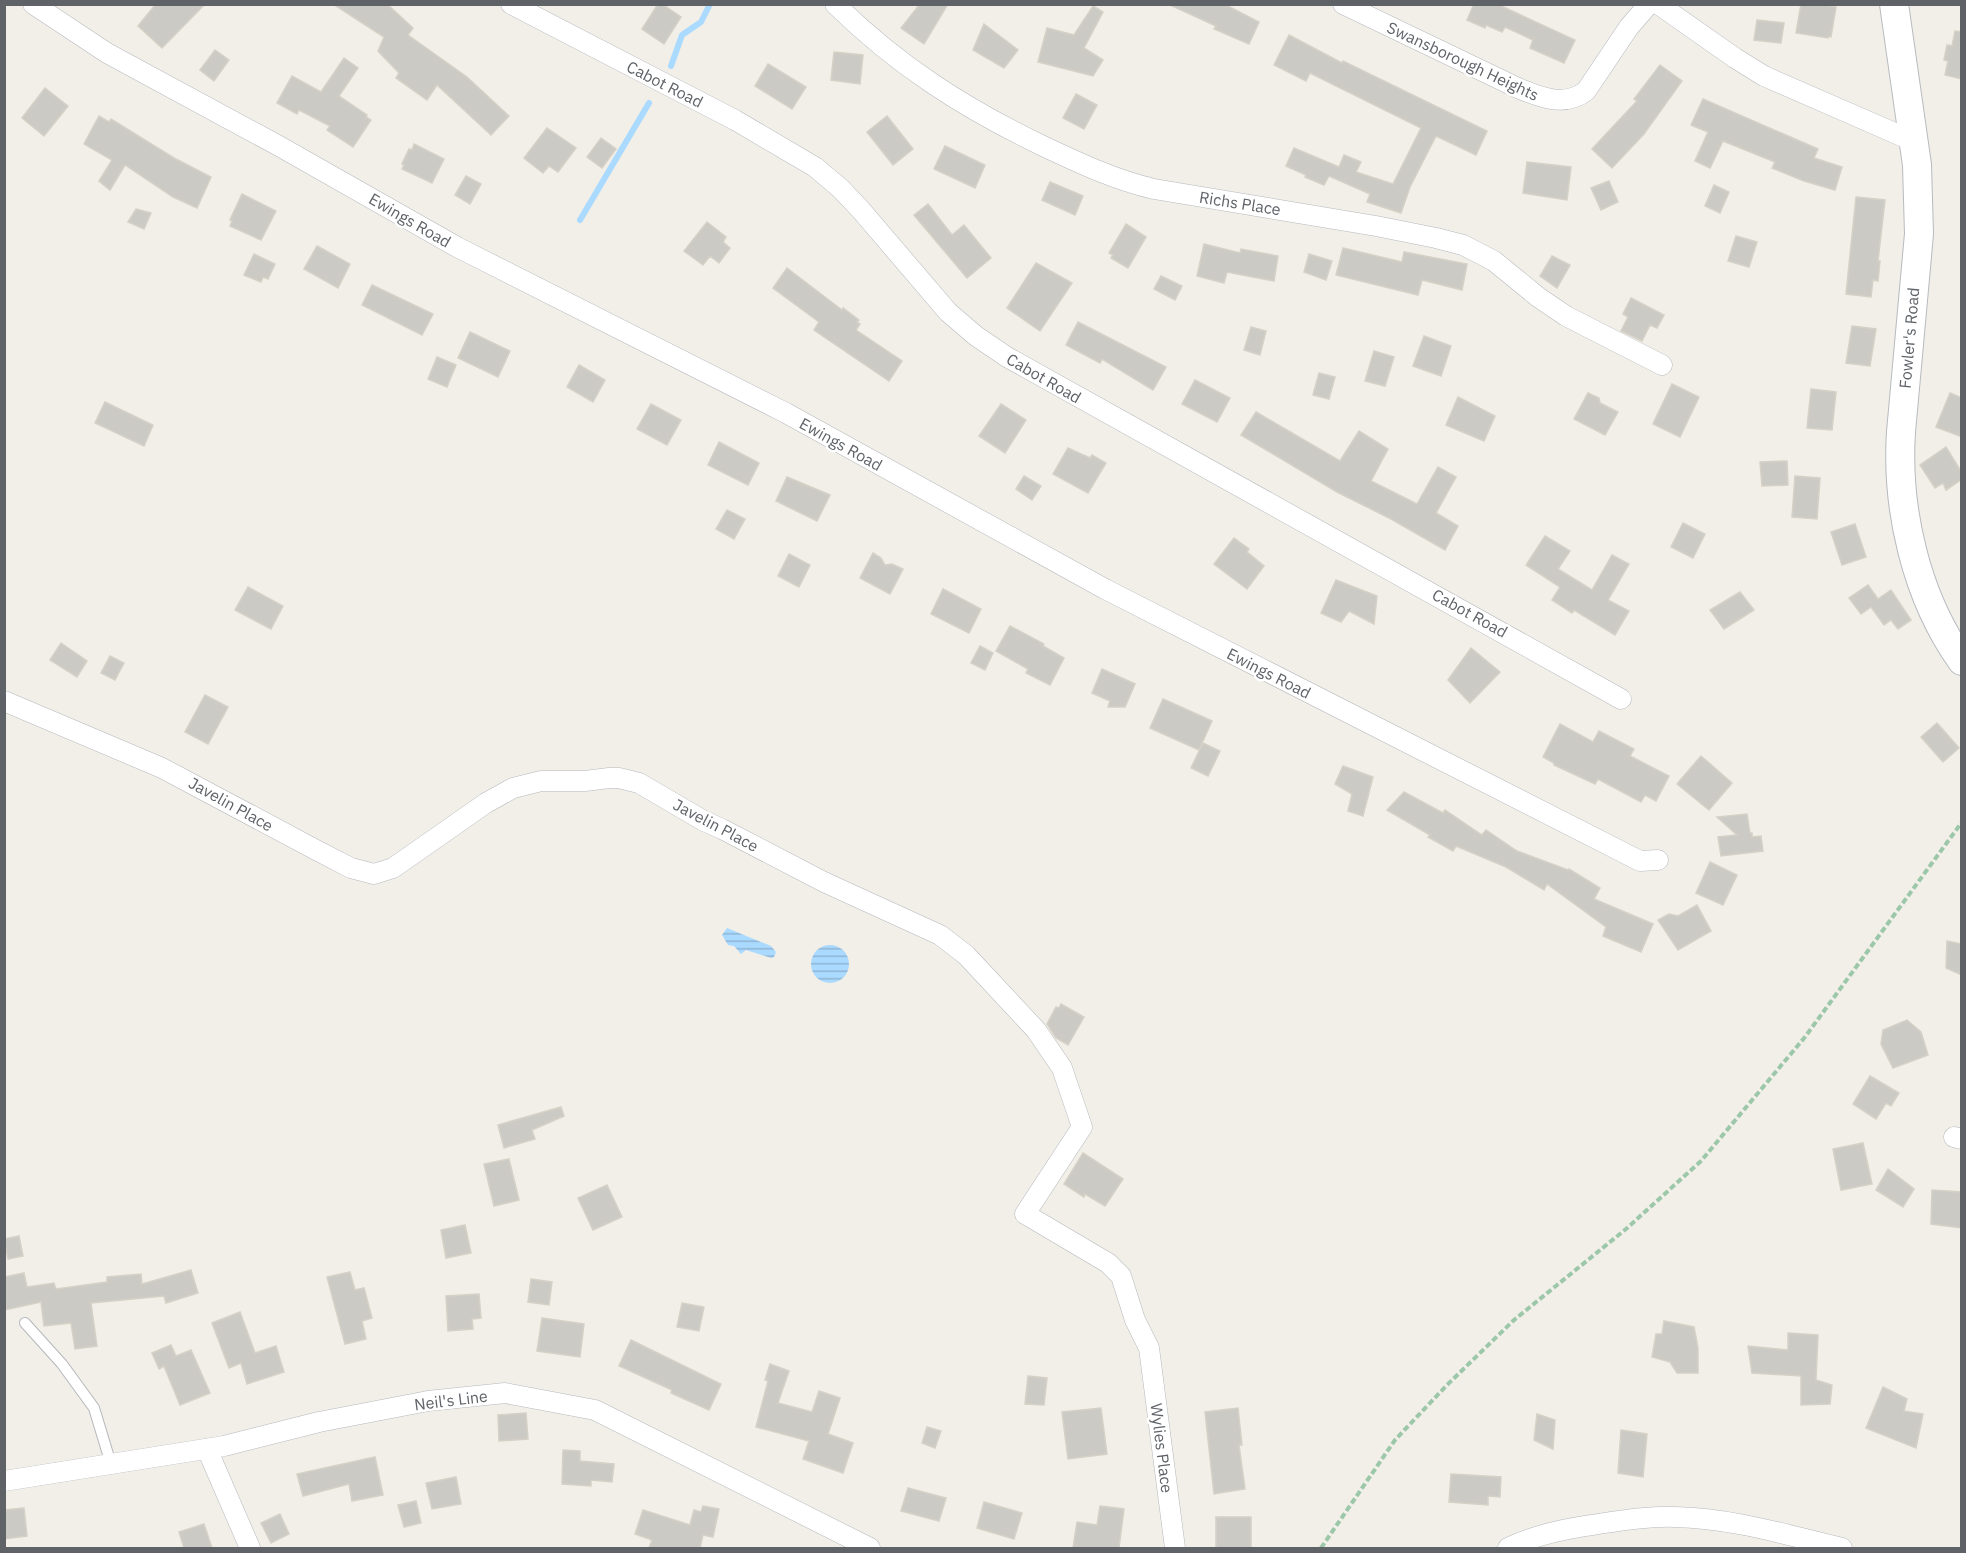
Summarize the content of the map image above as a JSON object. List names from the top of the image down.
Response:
{
  "streets": {
    "street": [
      "Swansborough Heights",
      "Cabot Road",
      "Richs Place",
      "Ewings Road",
      "Fowler's Road",
      "Javelin Place",
      "Neil's Line",
      "Wylies Place"
    ]
  },
  "crossings": [
    ["Javelin Place", "Wylies Place"]
  ]
}
